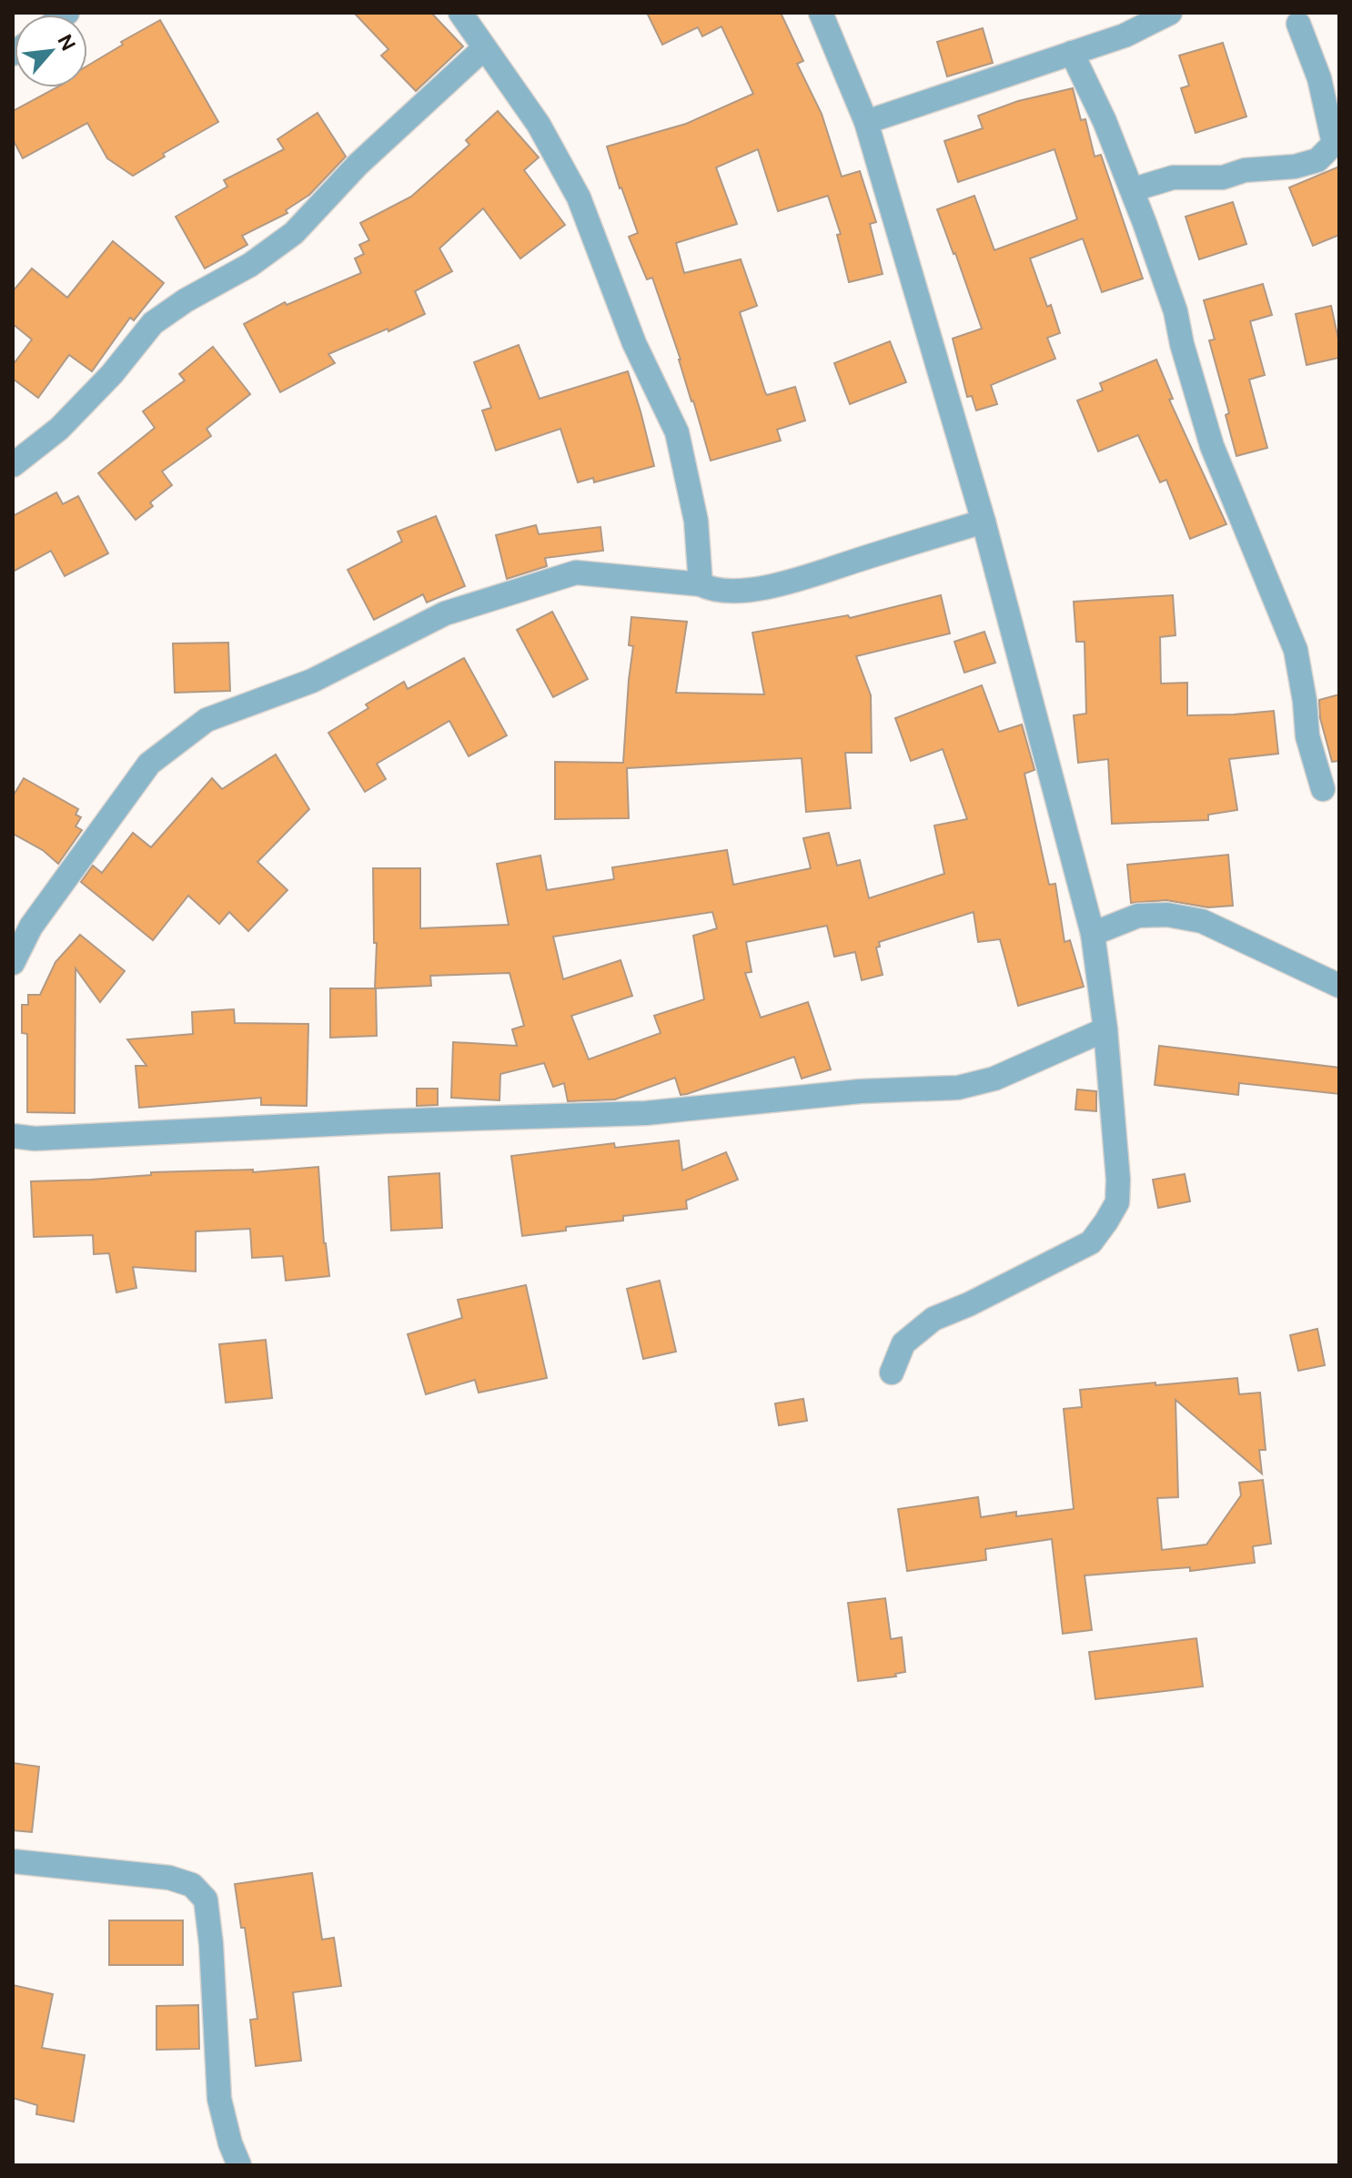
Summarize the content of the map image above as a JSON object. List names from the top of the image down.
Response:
{
  "north": "top right"
}
